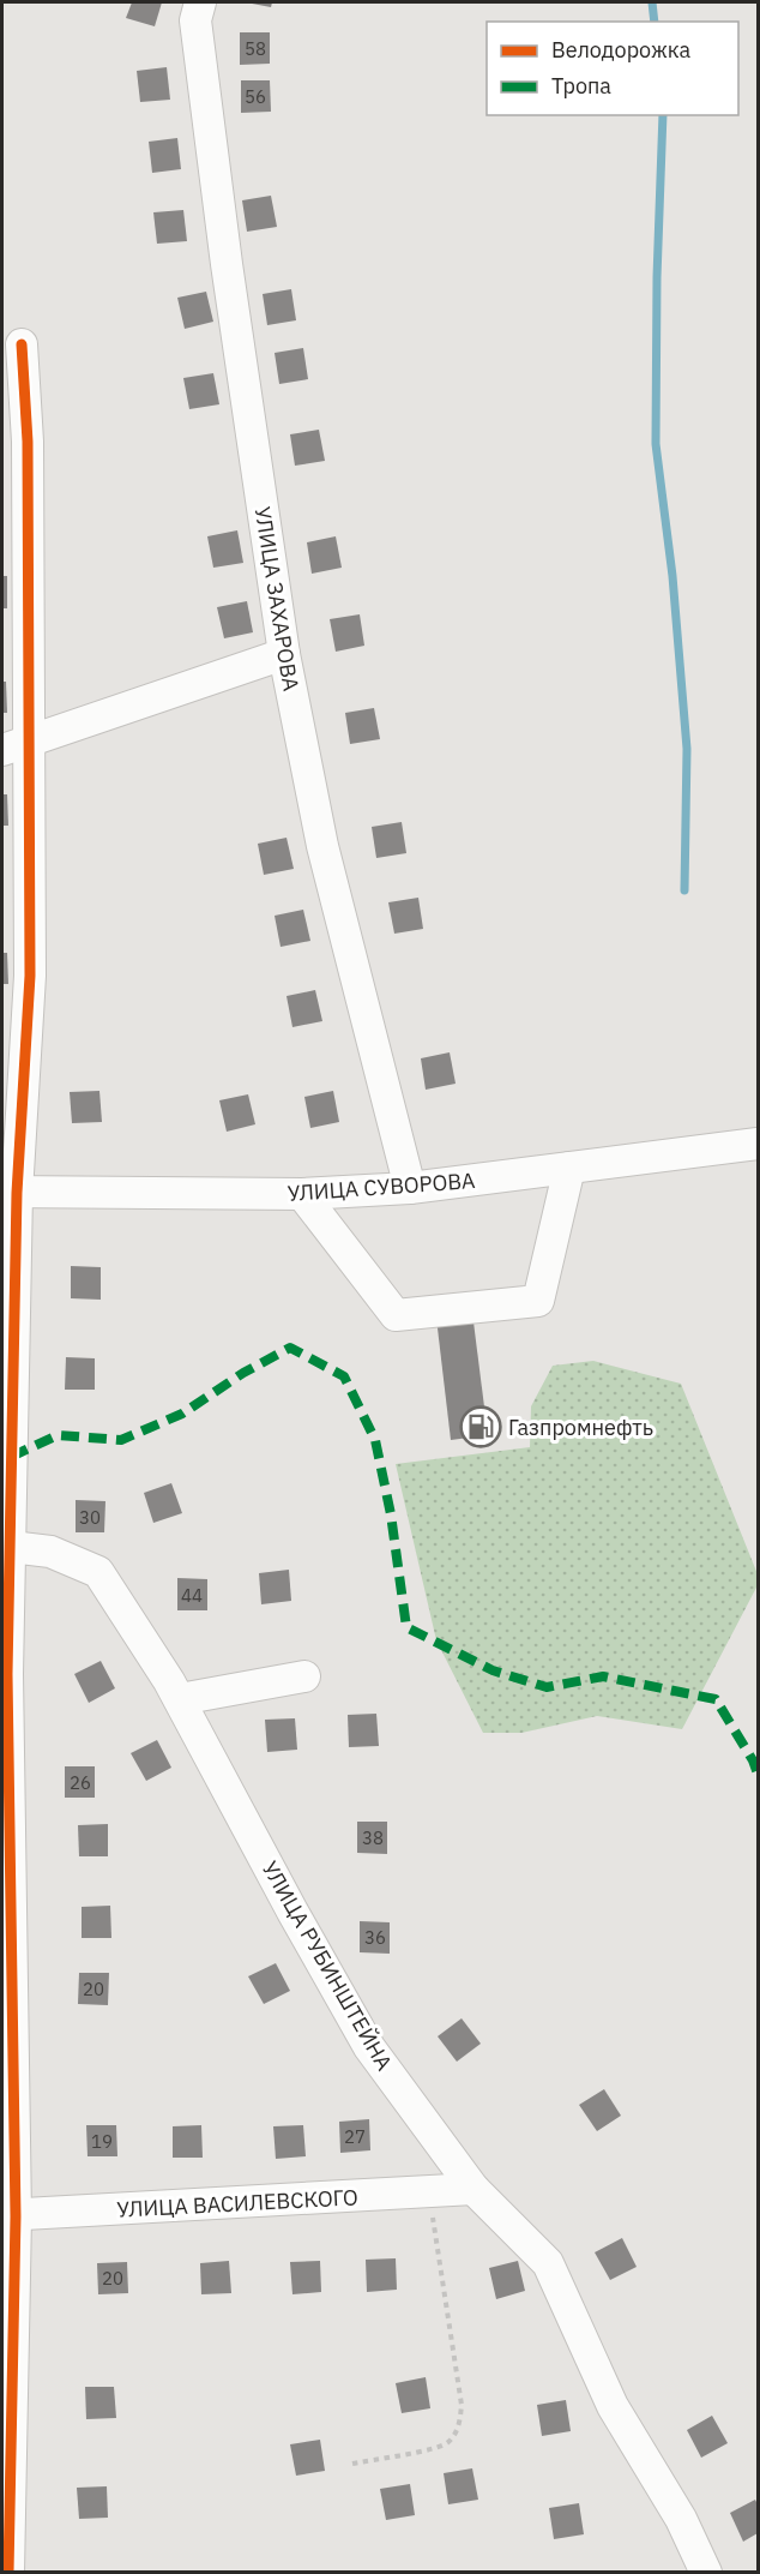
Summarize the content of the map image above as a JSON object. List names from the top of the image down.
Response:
{
  "streets": {
    "street": [
      "УЛИЦА ЗАХАРОВА",
      "УЛИЦА СУВОРОВА",
      "УЛИЦА РУБИНШТЕЙНА",
      "УЛИЦА ВАСИЛЕВСКОГО"
    ]
  },
  "crossings": [
    ["УЛИЦА ЗАХАРОВА", "УЛИЦА СУВОРОВА"],
    ["УЛИЦА РУБИНШТЕЙНА", "УЛИЦА ВАСИЛЕВСКОГО"]
  ],
  "places": {
    "fuel station": ["Газпромнефть"]
  },
  "house_numbers": [
    "58",
    "56",
    "30",
    "44",
    "26",
    "38",
    "36",
    "20",
    "27",
    "19",
    "20"
  ],
  "legend": ["Велодорожка", "Тропа"]
}
